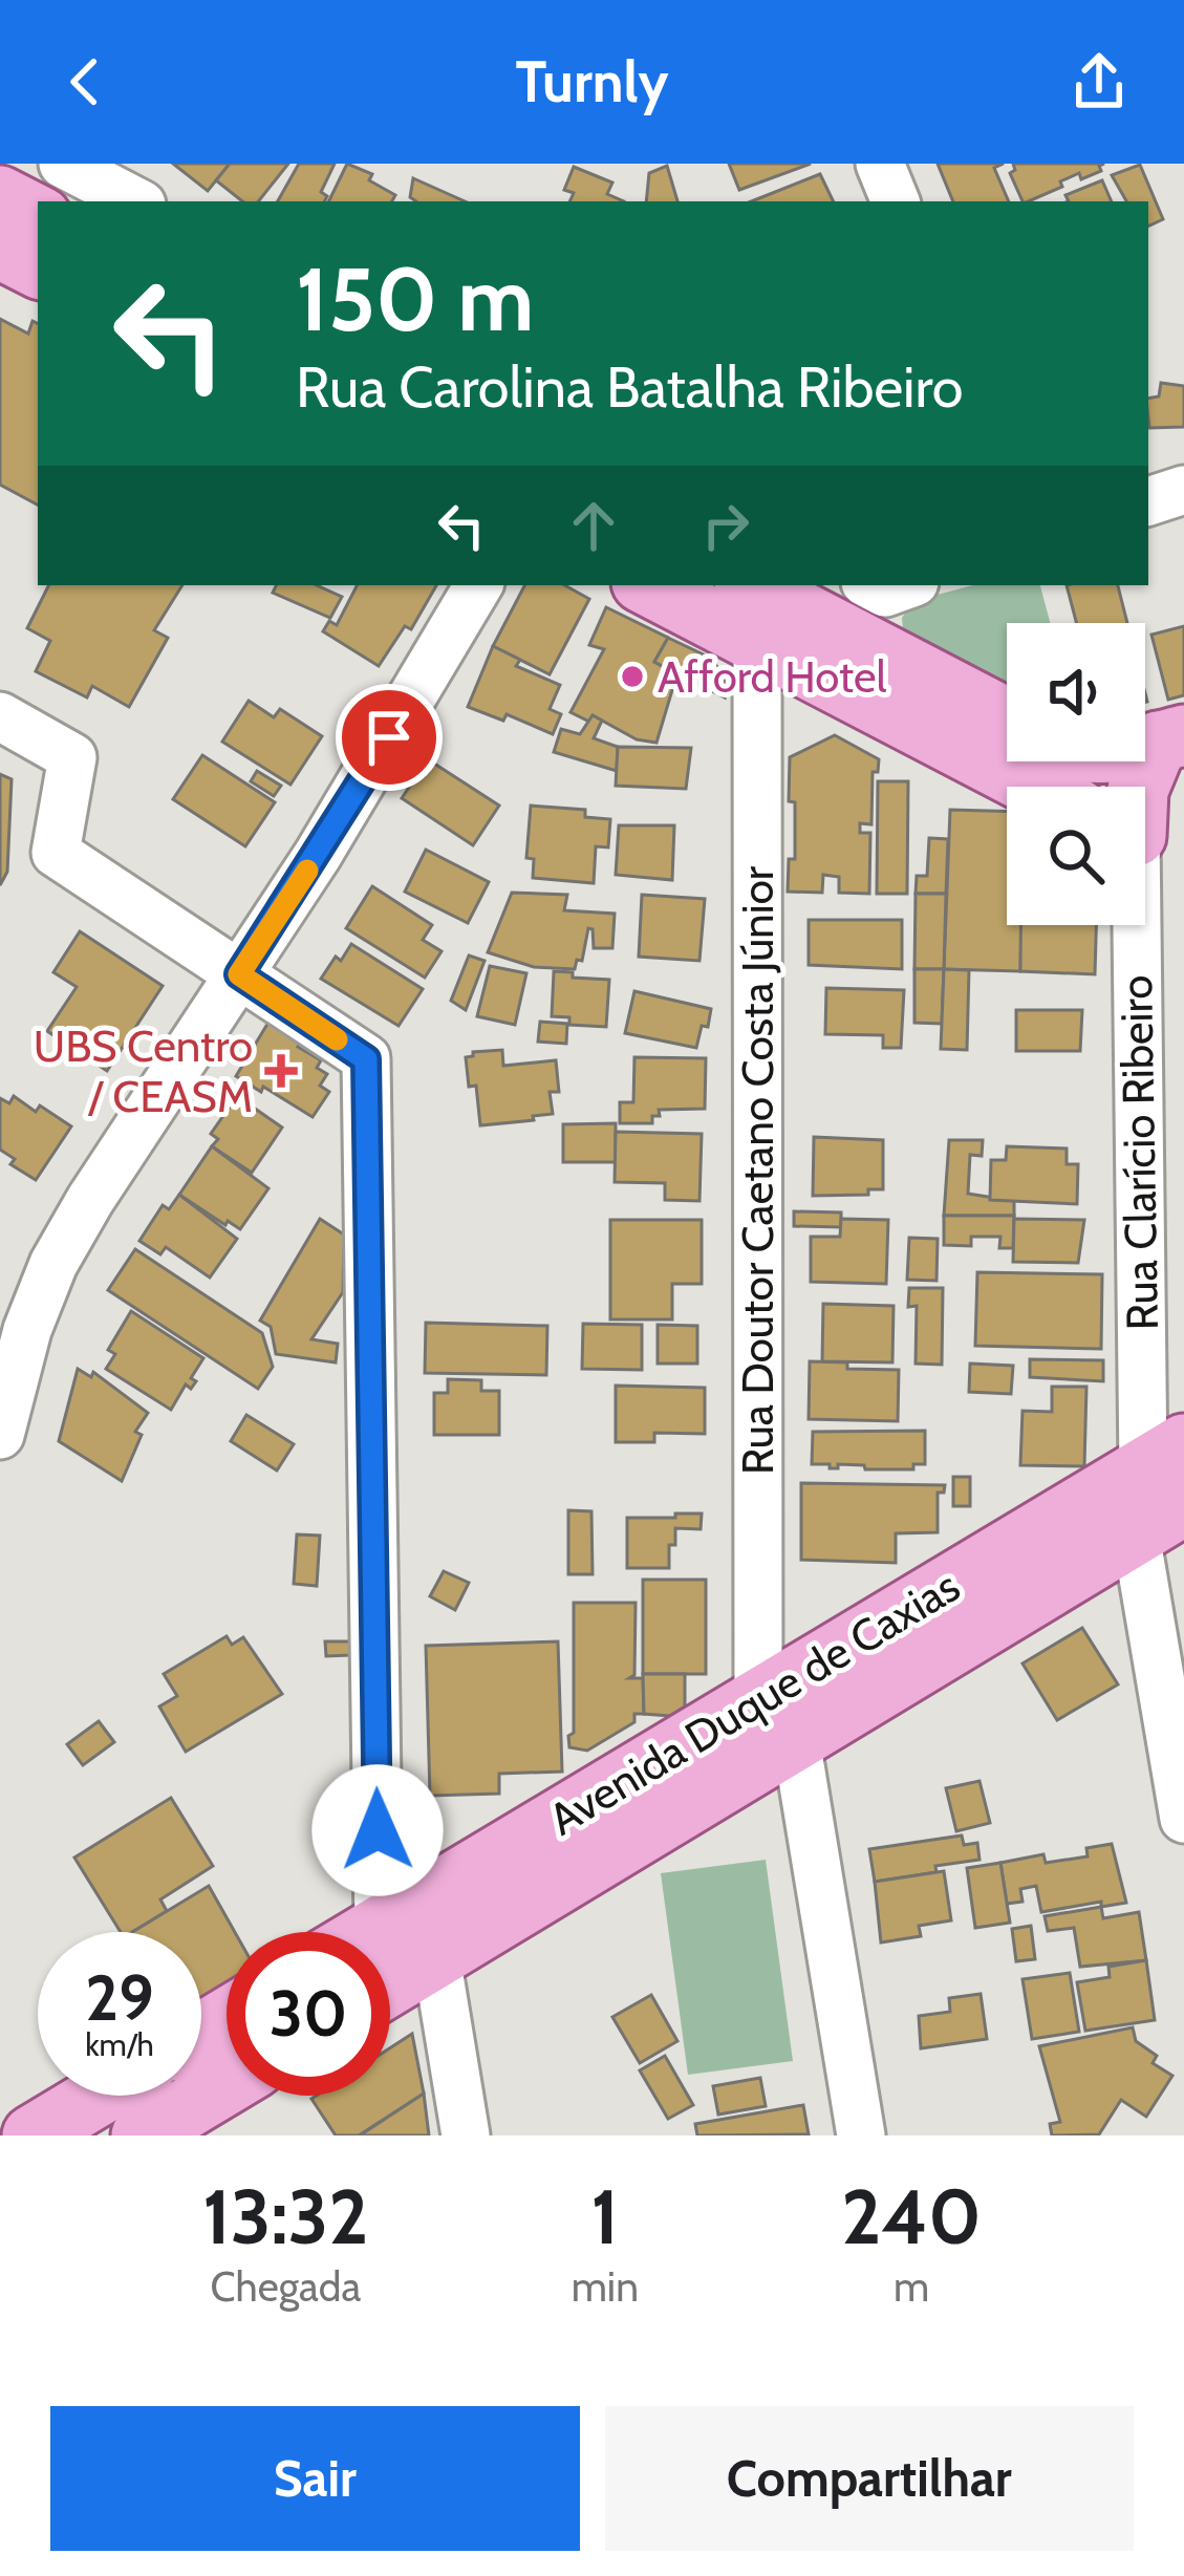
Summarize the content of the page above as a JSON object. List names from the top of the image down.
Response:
{
  "streets": {
    "main road": ["Avenida Duque de Caxias"],
    "street": ["Rua Clarício Ribeiro", "Rua Doutor Caetano Costa Júnior"]
  },
  "crossings": [
    ["Rua Clarício Ribeiro", "Avenida Duque de Caxias"],
    ["Rua Doutor Caetano Costa Júnior", "Avenida Duque de Caxias"]
  ],
  "places": {
    "other": ["Afford Hotel"],
    "health": ["UBS Centro / CEASM"]
  },
  "page": {
    "header": "Turnly",
    "turn": ["150 m", "Rua Carolina Batalha Ribeiro"],
    "speed": "29 km/h",
    "limit": "30",
    "eta": [
      "13:32",
      "Chegada",
      "1",
      "min",
      "240",
      "m"
    ],
    "buttons": ["Sair", "Compartilhar"]
  }
}
